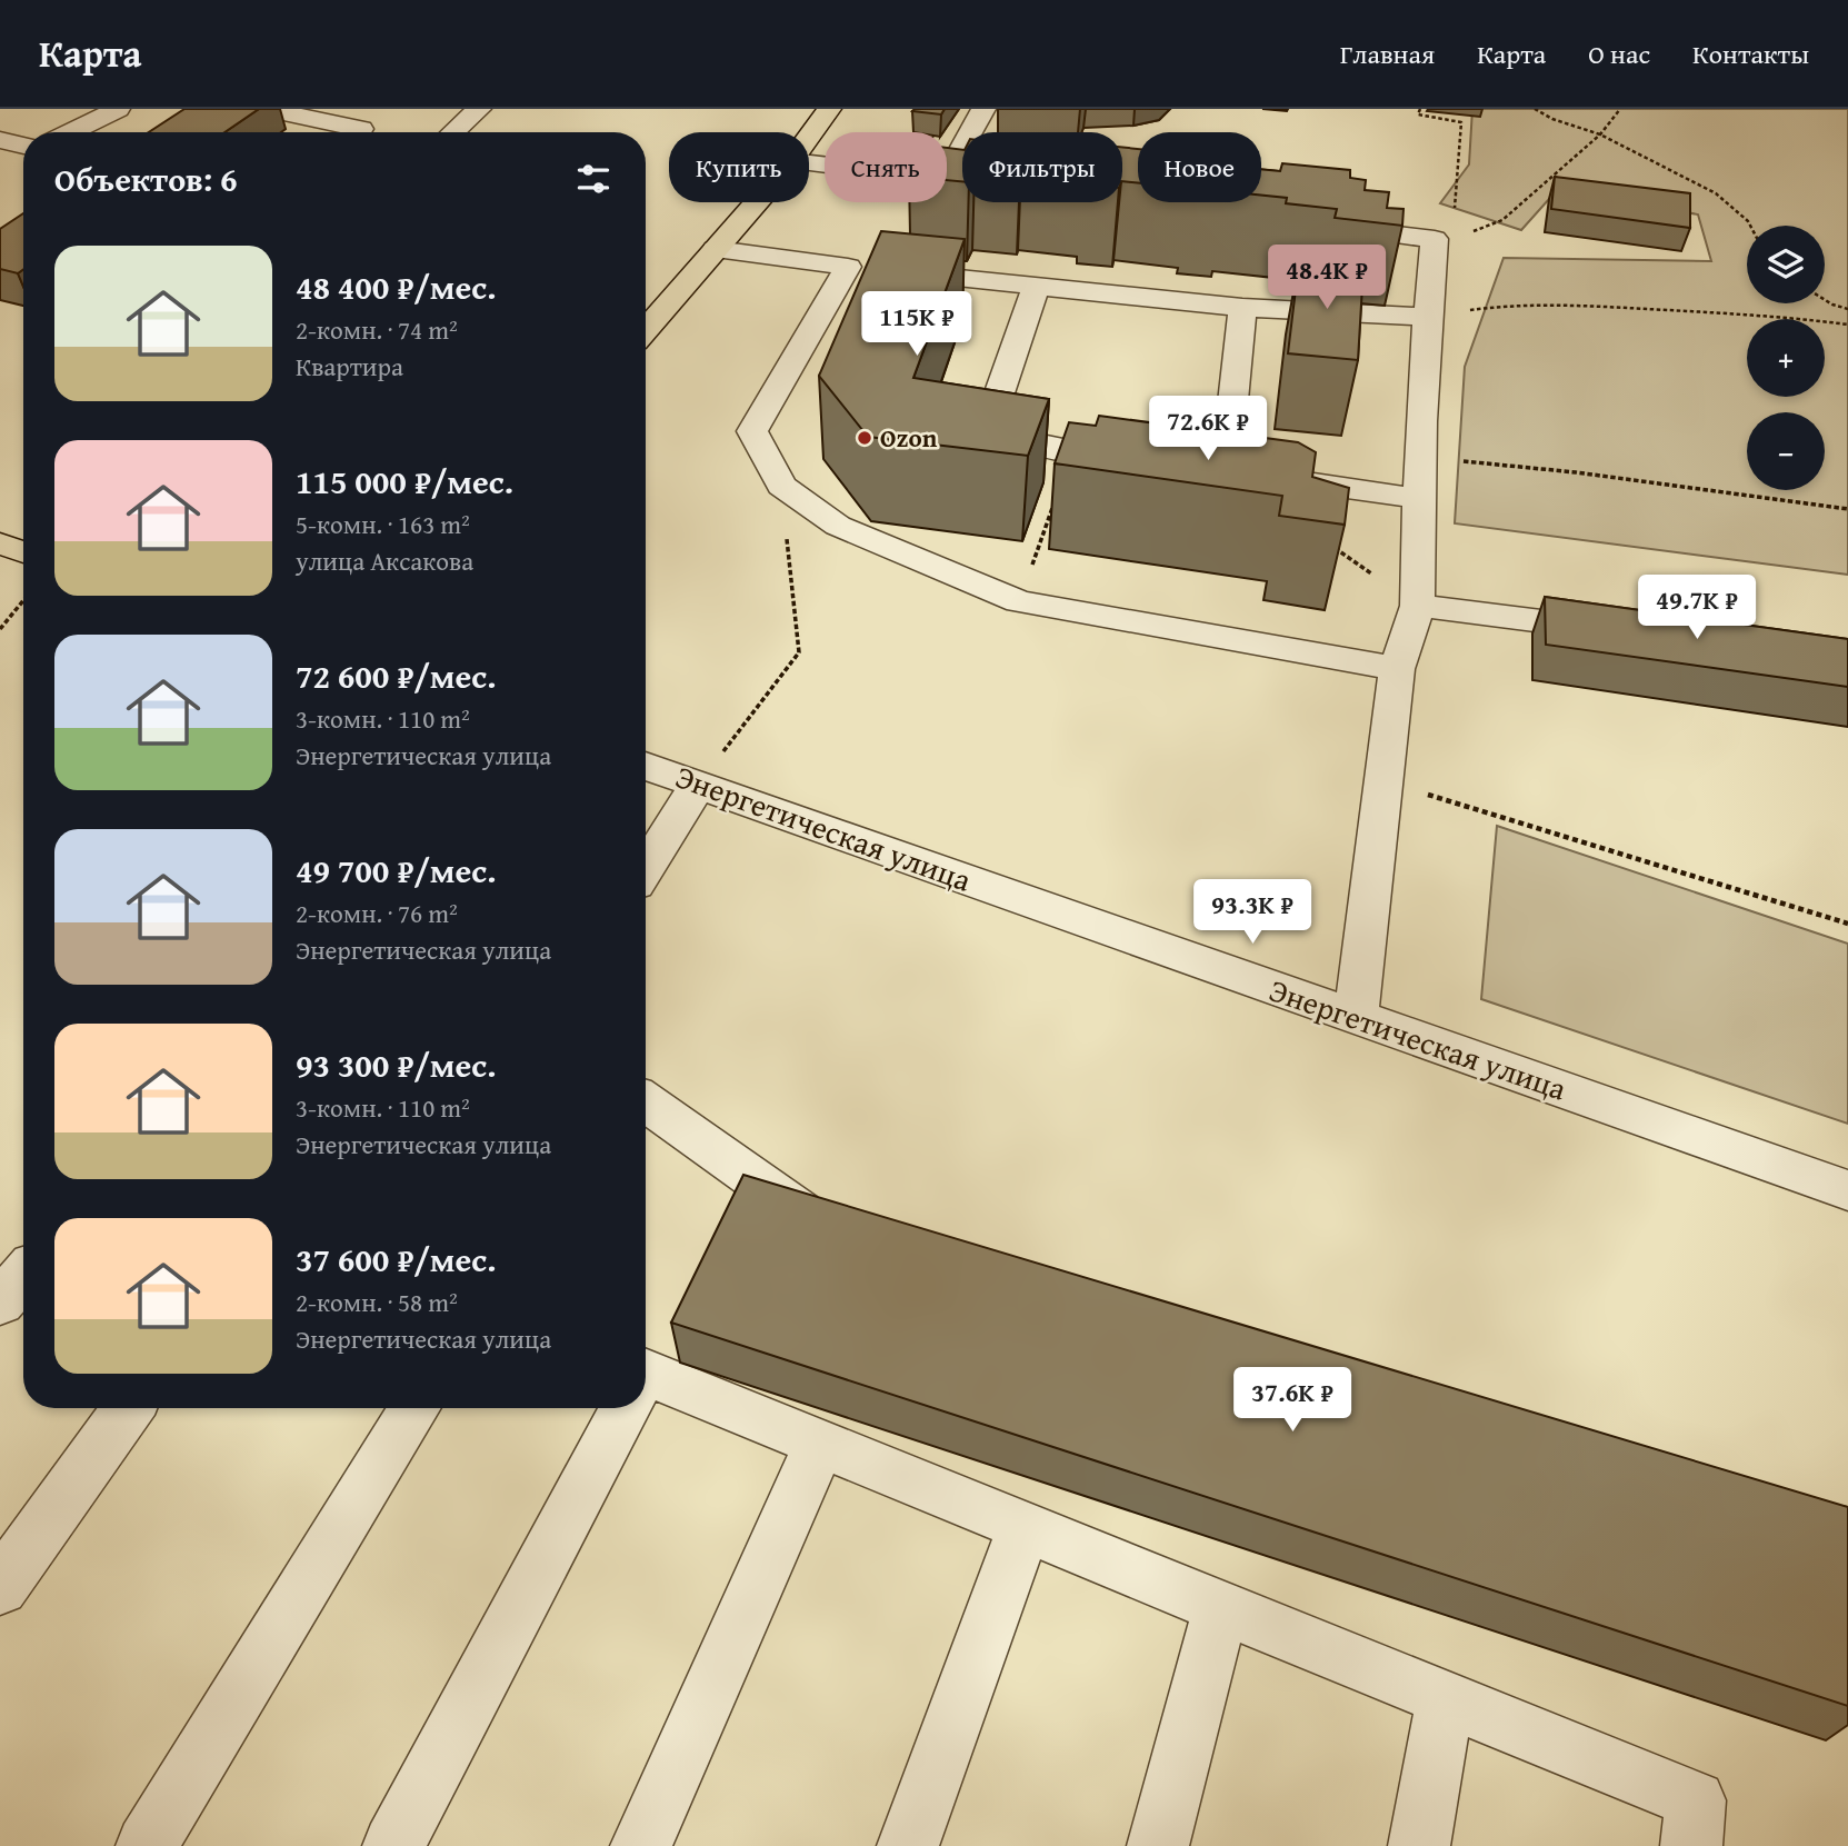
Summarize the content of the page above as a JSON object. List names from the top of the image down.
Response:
{
  "streets": {
    "street": ["Энергетическая улица"]
  },
  "places": ["Ozon"],
  "page": {
    "header": "Карта",
    "nav": [
      "Главная",
      "Карта",
      "О нас",
      "Контакты"
    ],
    "chip": [
      "Купить",
      "Снять",
      "Фильтры",
      "Новое"
    ],
    "heading": "Объектов: 6",
    "map_buttons": ["+", "−"],
    "list": [
      {
        "name": "48 400 ₽/мес.",
        "note": "2-комн. · 74 m² · Квартира"
      },
      {
        "name": "115 000 ₽/мес.",
        "note": "5-комн. · 163 m² · улица Аксакова"
      },
      {
        "name": "72 600 ₽/мес.",
        "note": "3-комн. · 110 m² · Энергетическая улица"
      },
      {
        "name": "49 700 ₽/мес.",
        "note": "2-комн. · 76 m² · Энергетическая улица"
      },
      {
        "name": "93 300 ₽/мес.",
        "note": "3-комн. · 110 m² · Энергетическая улица"
      },
      {
        "name": "37 600 ₽/мес.",
        "note": "2-комн. · 58 m² · Энергетическая улица"
      }
    ],
    "price": [
      "48.4K ₽",
      "115K ₽",
      "72.6K ₽",
      "49.7K ₽",
      "93.3K ₽",
      "37.6K ₽"
    ]
  }
}
